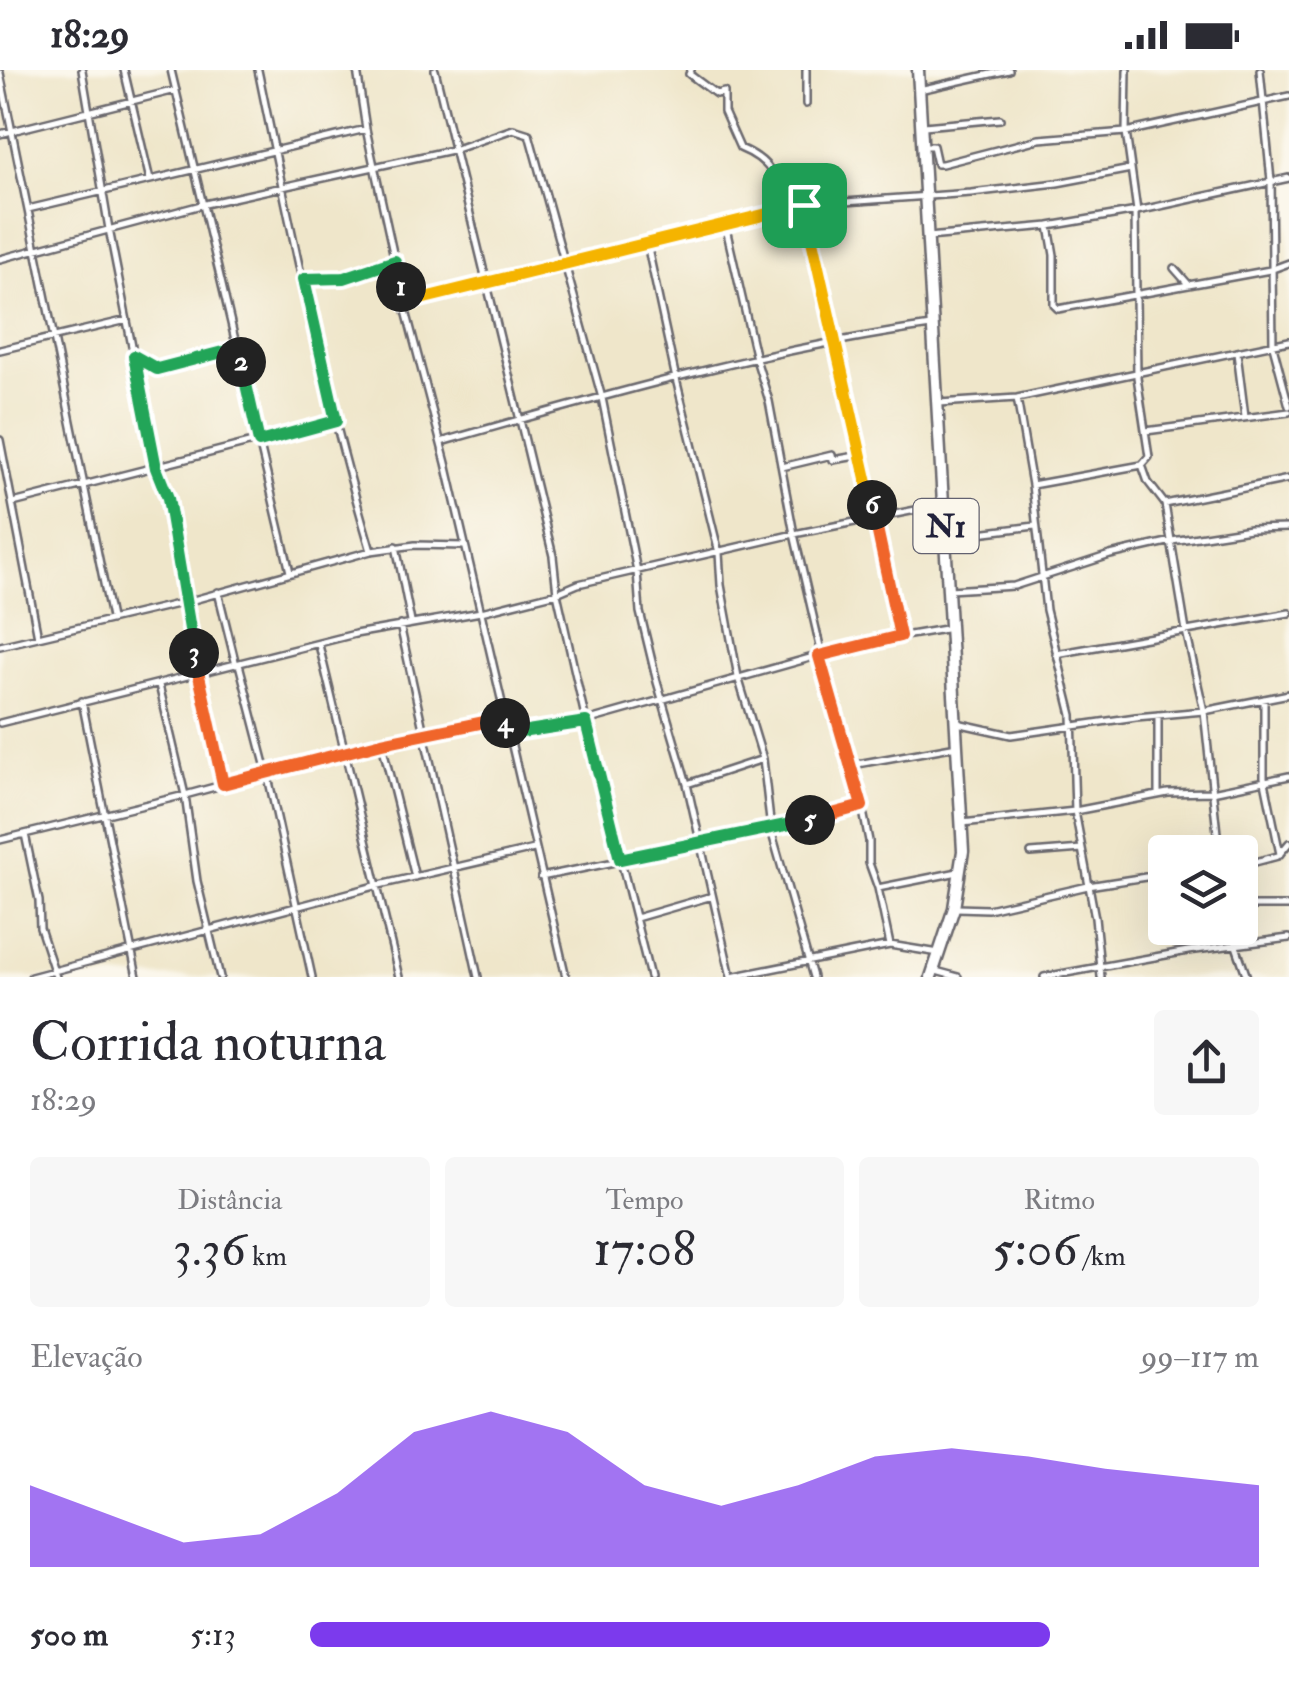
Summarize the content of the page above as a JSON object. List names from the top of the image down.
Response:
{
  "streets": {
    "highway": ["N1"]
  },
  "page": {
    "status": "18:29",
    "pins": [
      "1",
      "2",
      "6",
      "3",
      "4",
      "5"
    ],
    "heading": ["Corrida noturna", "18:29"],
    "stats": [
      ["Distância", "3.36 km"],
      ["Tempo", "17:08"],
      ["Ritmo", "5:06 /km"]
    ],
    "chart": ["Elevação", "99–117 m"],
    "list": [
      {
        "name": "500 m",
        "note": "5:13"
      }
    ]
  }
}
